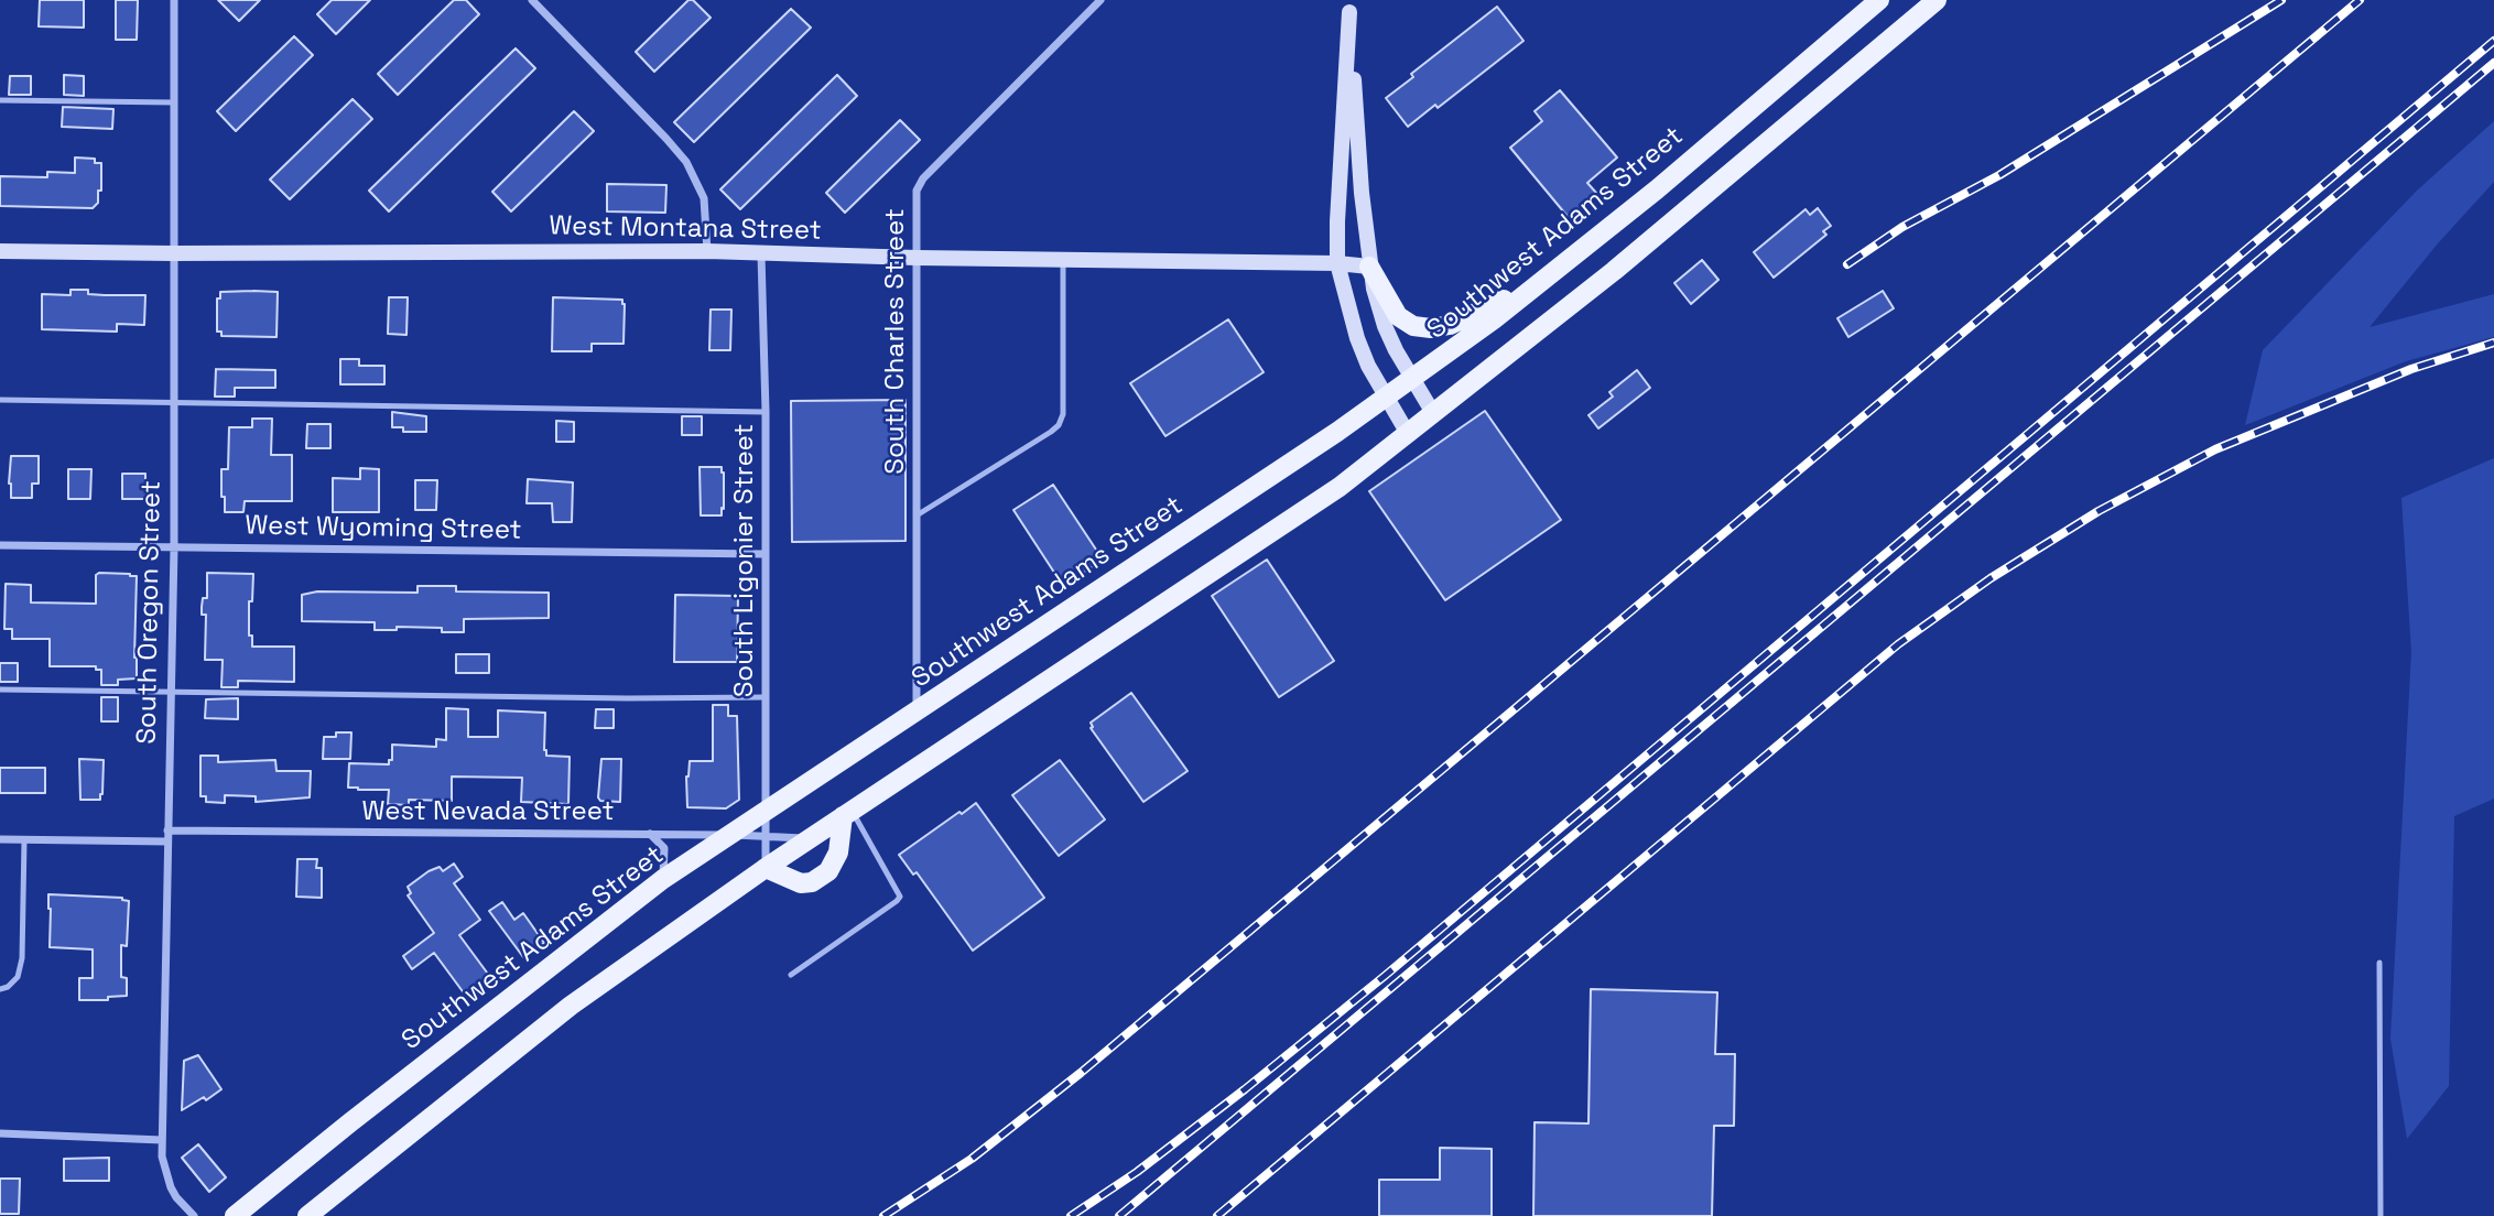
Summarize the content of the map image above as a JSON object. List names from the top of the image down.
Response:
{
  "streets": {
    "main road": ["Southwest Adams Street"],
    "street": [
      "West Montana Street",
      "South Charles Street",
      "West Wyoming Street",
      "South Ligonier Street",
      "South Oregon Street",
      "West Nevada Street"
    ]
  },
  "crossings": [
    ["West Montana Street", "South Charles Street"],
    ["West Montana Street", "South Ligonier Street"],
    ["West Montana Street", "South Oregon Street"],
    ["Southwest Adams Street", "South Charles Street"],
    ["Southwest Adams Street", "South Ligonier Street"],
    ["Southwest Adams Street", "West Nevada Street"],
    ["West Wyoming Street", "South Ligonier Street"],
    ["West Wyoming Street", "South Oregon Street"],
    ["South Ligonier Street", "West Nevada Street"],
    ["South Oregon Street", "West Nevada Street"]
  ]
}
